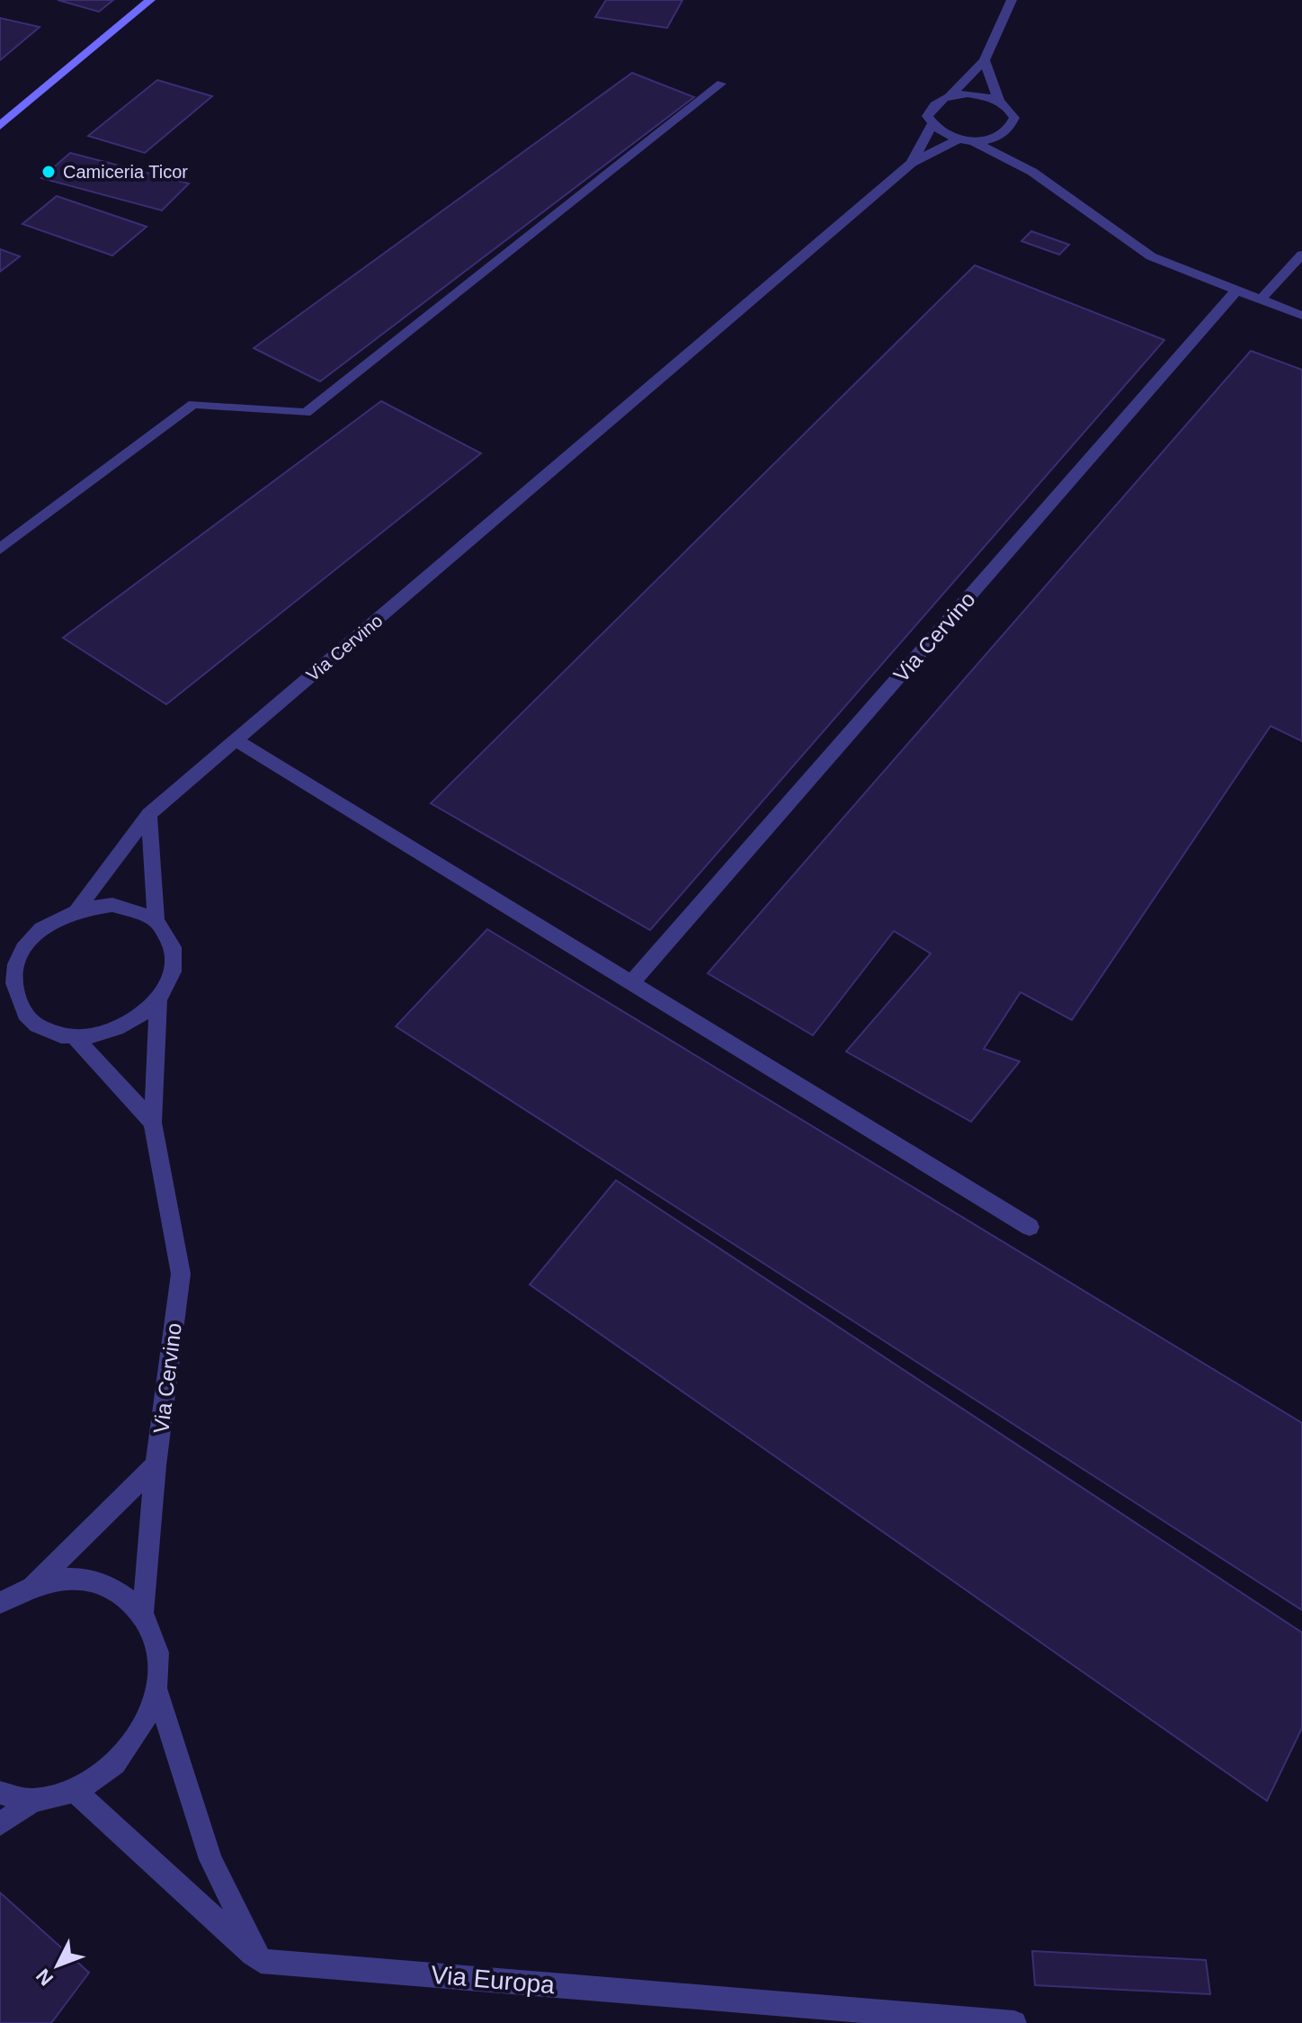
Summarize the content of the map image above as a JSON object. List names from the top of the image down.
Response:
{
  "streets": {
    "street": ["Via Cervino", "Via Europa"]
  },
  "places": ["Camiceria Ticor"],
  "north": "bottom left"
}
